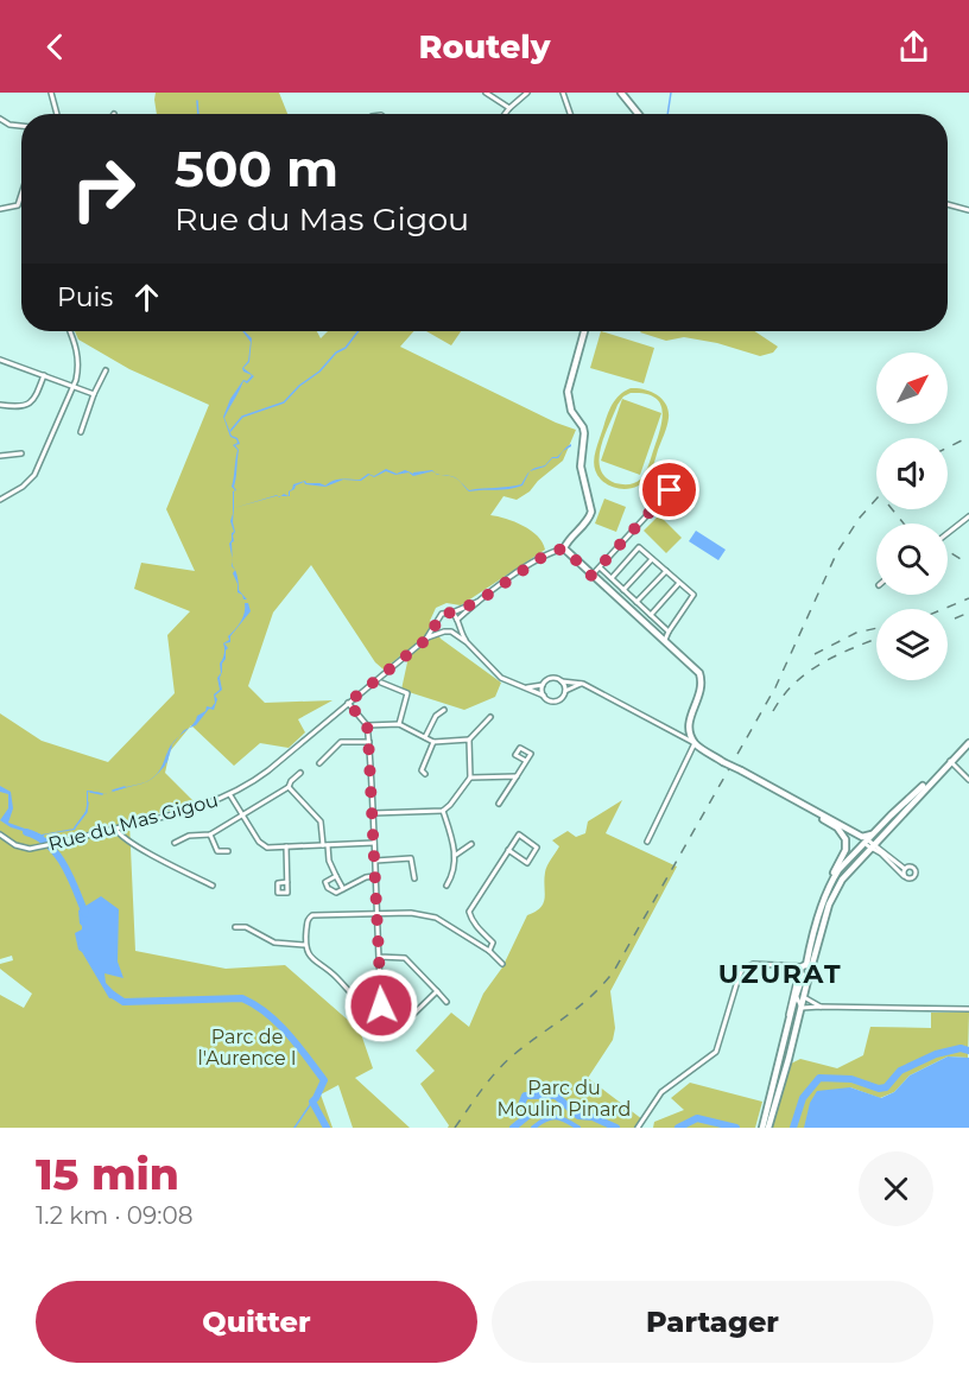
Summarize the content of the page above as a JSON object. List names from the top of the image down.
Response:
{
  "streets": {
    "street": ["Rue du Mas Gigou"]
  },
  "districts": ["UZURAT"],
  "parks": ["Parc de l'Aurence I", "Parc du Moulin Pinard"],
  "north": "top right",
  "page": {
    "header": "Routely",
    "turn": ["500 m", "Rue du Mas Gigou"],
    "then": "Puis",
    "heading": ["15 min", "1.2 km · 09:08"],
    "buttons": ["Quitter", "Partager"]
  }
}
